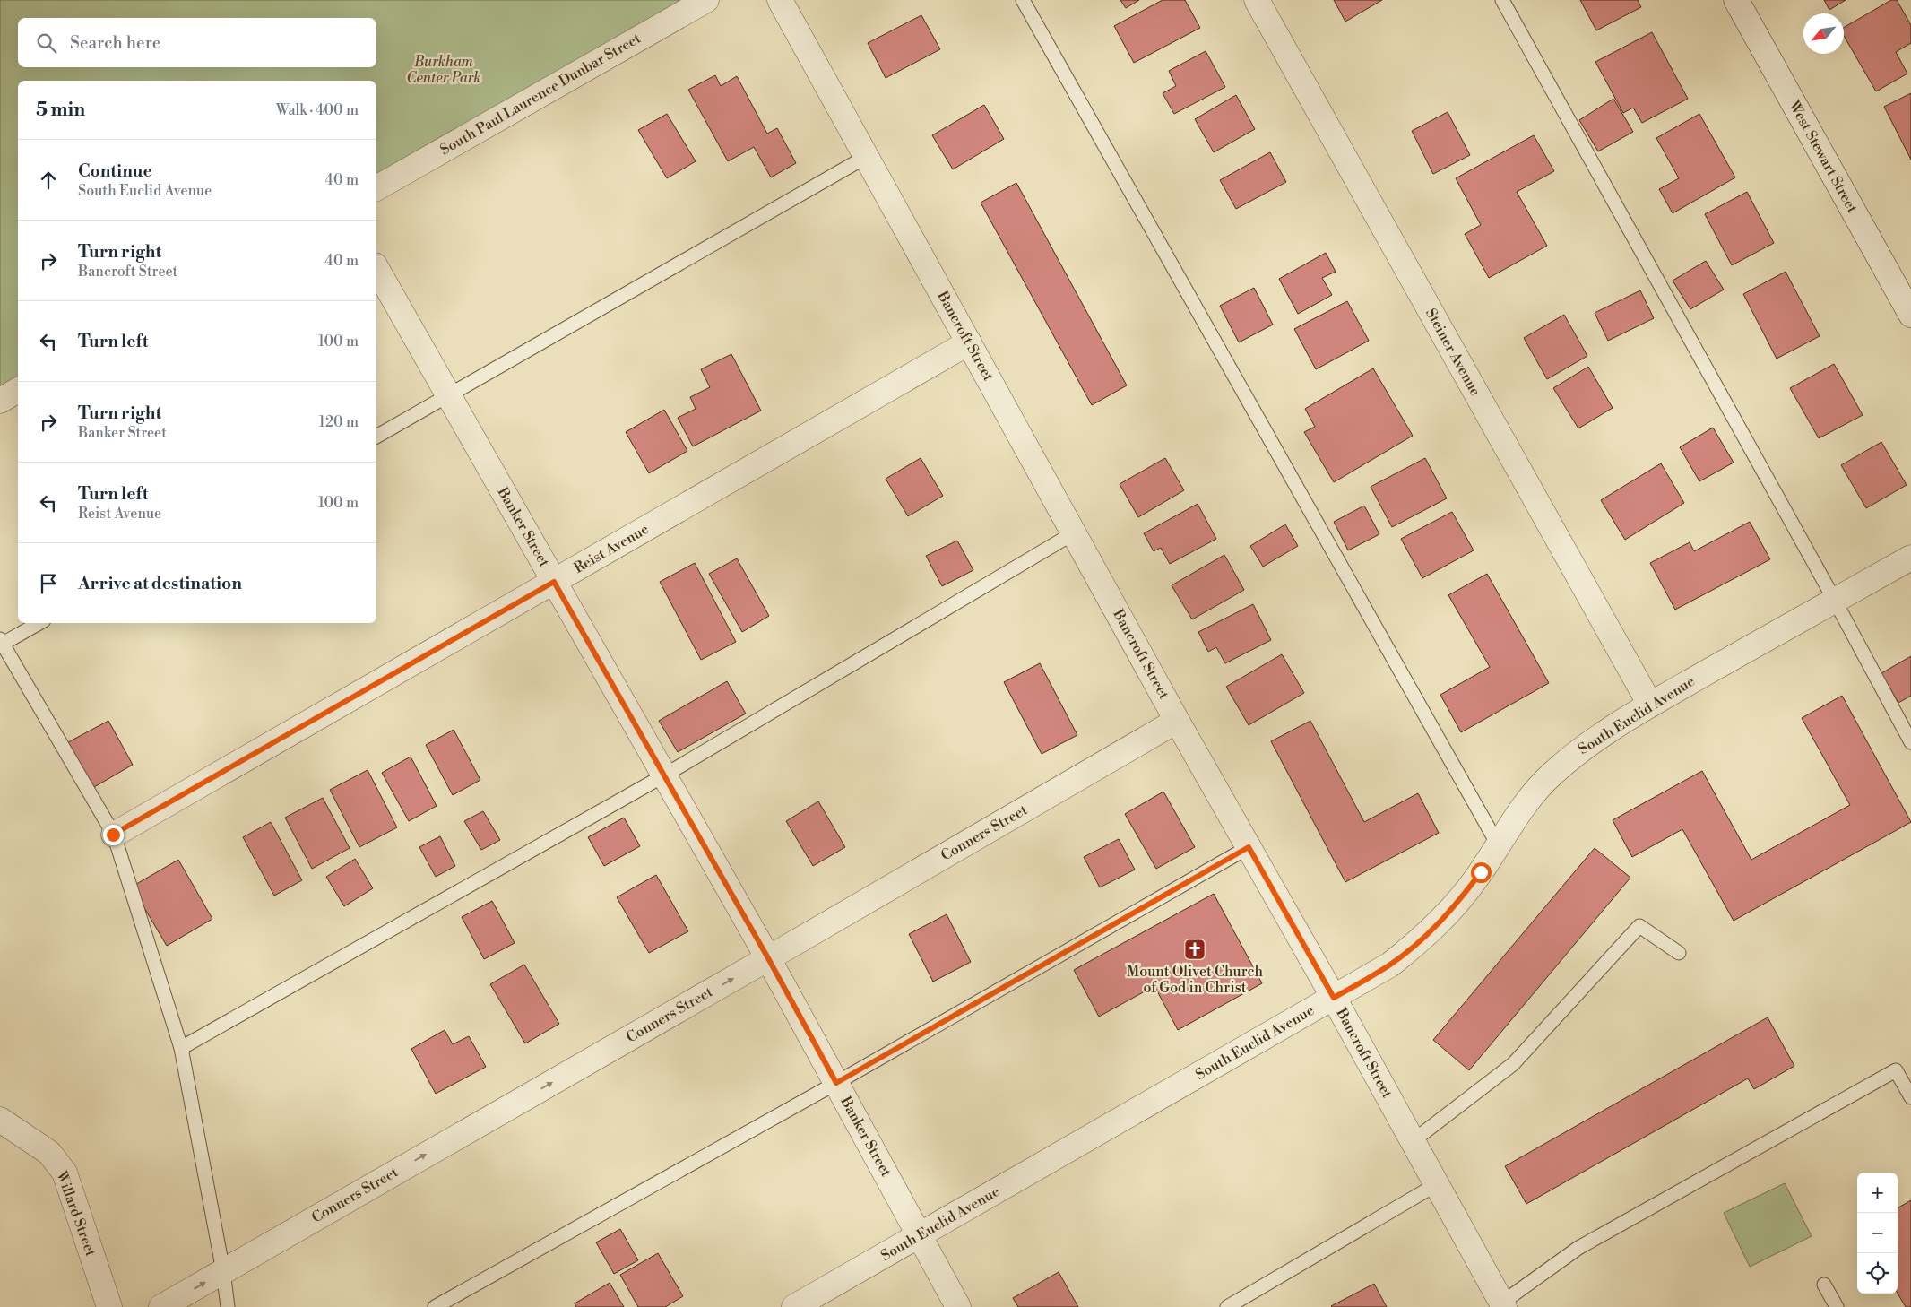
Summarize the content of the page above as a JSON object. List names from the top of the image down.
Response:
{
  "streets": {
    "street": [
      "South Paul Laurence Dunbar Street",
      "West Stewart Street",
      "Bancroft Street",
      "Steiner Avenue",
      "Banker Street",
      "Reist Avenue",
      "South Euclid Avenue",
      "Conners Street",
      "Willard Street"
    ]
  },
  "crossings": [
    ["Bancroft Street", "Reist Avenue"],
    ["Bancroft Street", "South Euclid Avenue"],
    ["Bancroft Street", "Conners Street"],
    ["Steiner Avenue", "South Euclid Avenue"],
    ["Banker Street", "Reist Avenue"],
    ["Banker Street", "South Euclid Avenue"],
    ["Banker Street", "Conners Street"]
  ],
  "one_way": ["Conners Street"],
  "parks": ["Burkham Center Park"],
  "places": {
    "church": ["Mount Olivet Church of God in Christ"]
  },
  "north": "bottom left",
  "page": {
    "search": "Search here",
    "heading": ["5 min", "Walk · 400 m"],
    "list": [
      ["Continue", "South Euclid Avenue", "40 m"],
      ["Turn right", "Bancroft Street", "40 m"],
      ["Turn left", "100 m"],
      ["Turn right", "Banker Street", "120 m"],
      ["Turn left", "Reist Avenue", "100 m"],
      "Arrive at destination"
    ],
    "map_buttons": ["+", "−"]
  }
}
